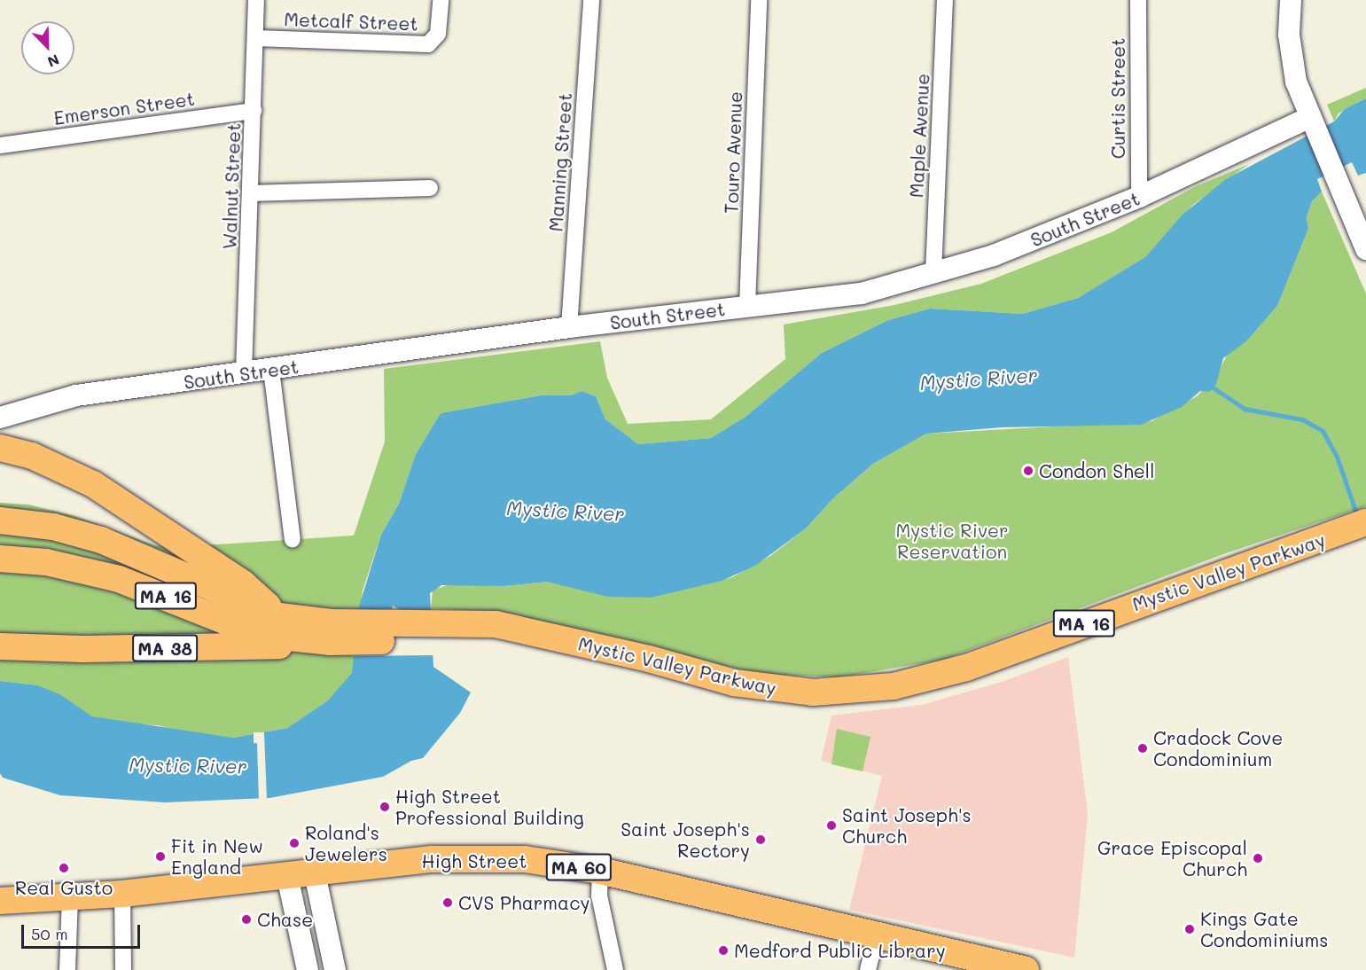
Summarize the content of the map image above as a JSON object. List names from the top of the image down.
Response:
{
  "streets": {
    "main road": [
      "Mystic Valley Parkway",
      "MA 16",
      "MA 38",
      "High Street",
      "MA 60"
    ],
    "street": [
      "Metcalf Street",
      "Curtis Street",
      "Emerson Street",
      "Maple Avenue",
      "Touro Avenue",
      "Manning Street",
      "Walnut Street",
      "South Street"
    ]
  },
  "crossings": [
    ["Metcalf Street", "Walnut Street"],
    ["Curtis Street", "South Street"],
    ["Emerson Street", "Walnut Street"],
    ["Maple Avenue", "South Street"],
    ["Touro Avenue", "South Street"],
    ["Manning Street", "South Street"],
    ["Walnut Street", "South Street"],
    ["Mystic Valley Parkway", "MA 38"]
  ],
  "water": ["Mystic River"],
  "parks": ["Mystic River Reservation"],
  "places": [
    "Condon Shell",
    "Cradock Cove Condominium",
    "High Street Professional Building",
    "Saint Joseph's Church",
    "Saint Joseph's Rectory",
    "Roland's Jewelers",
    "Fit in New England",
    "Grace Episcopal Church",
    "Real Gusto",
    "CVS Pharmacy",
    "Chase",
    "Kings Gate Condominiums",
    "Medford Public Library"
  ],
  "scale_bar": "50 m",
  "north": "bottom right"
}
